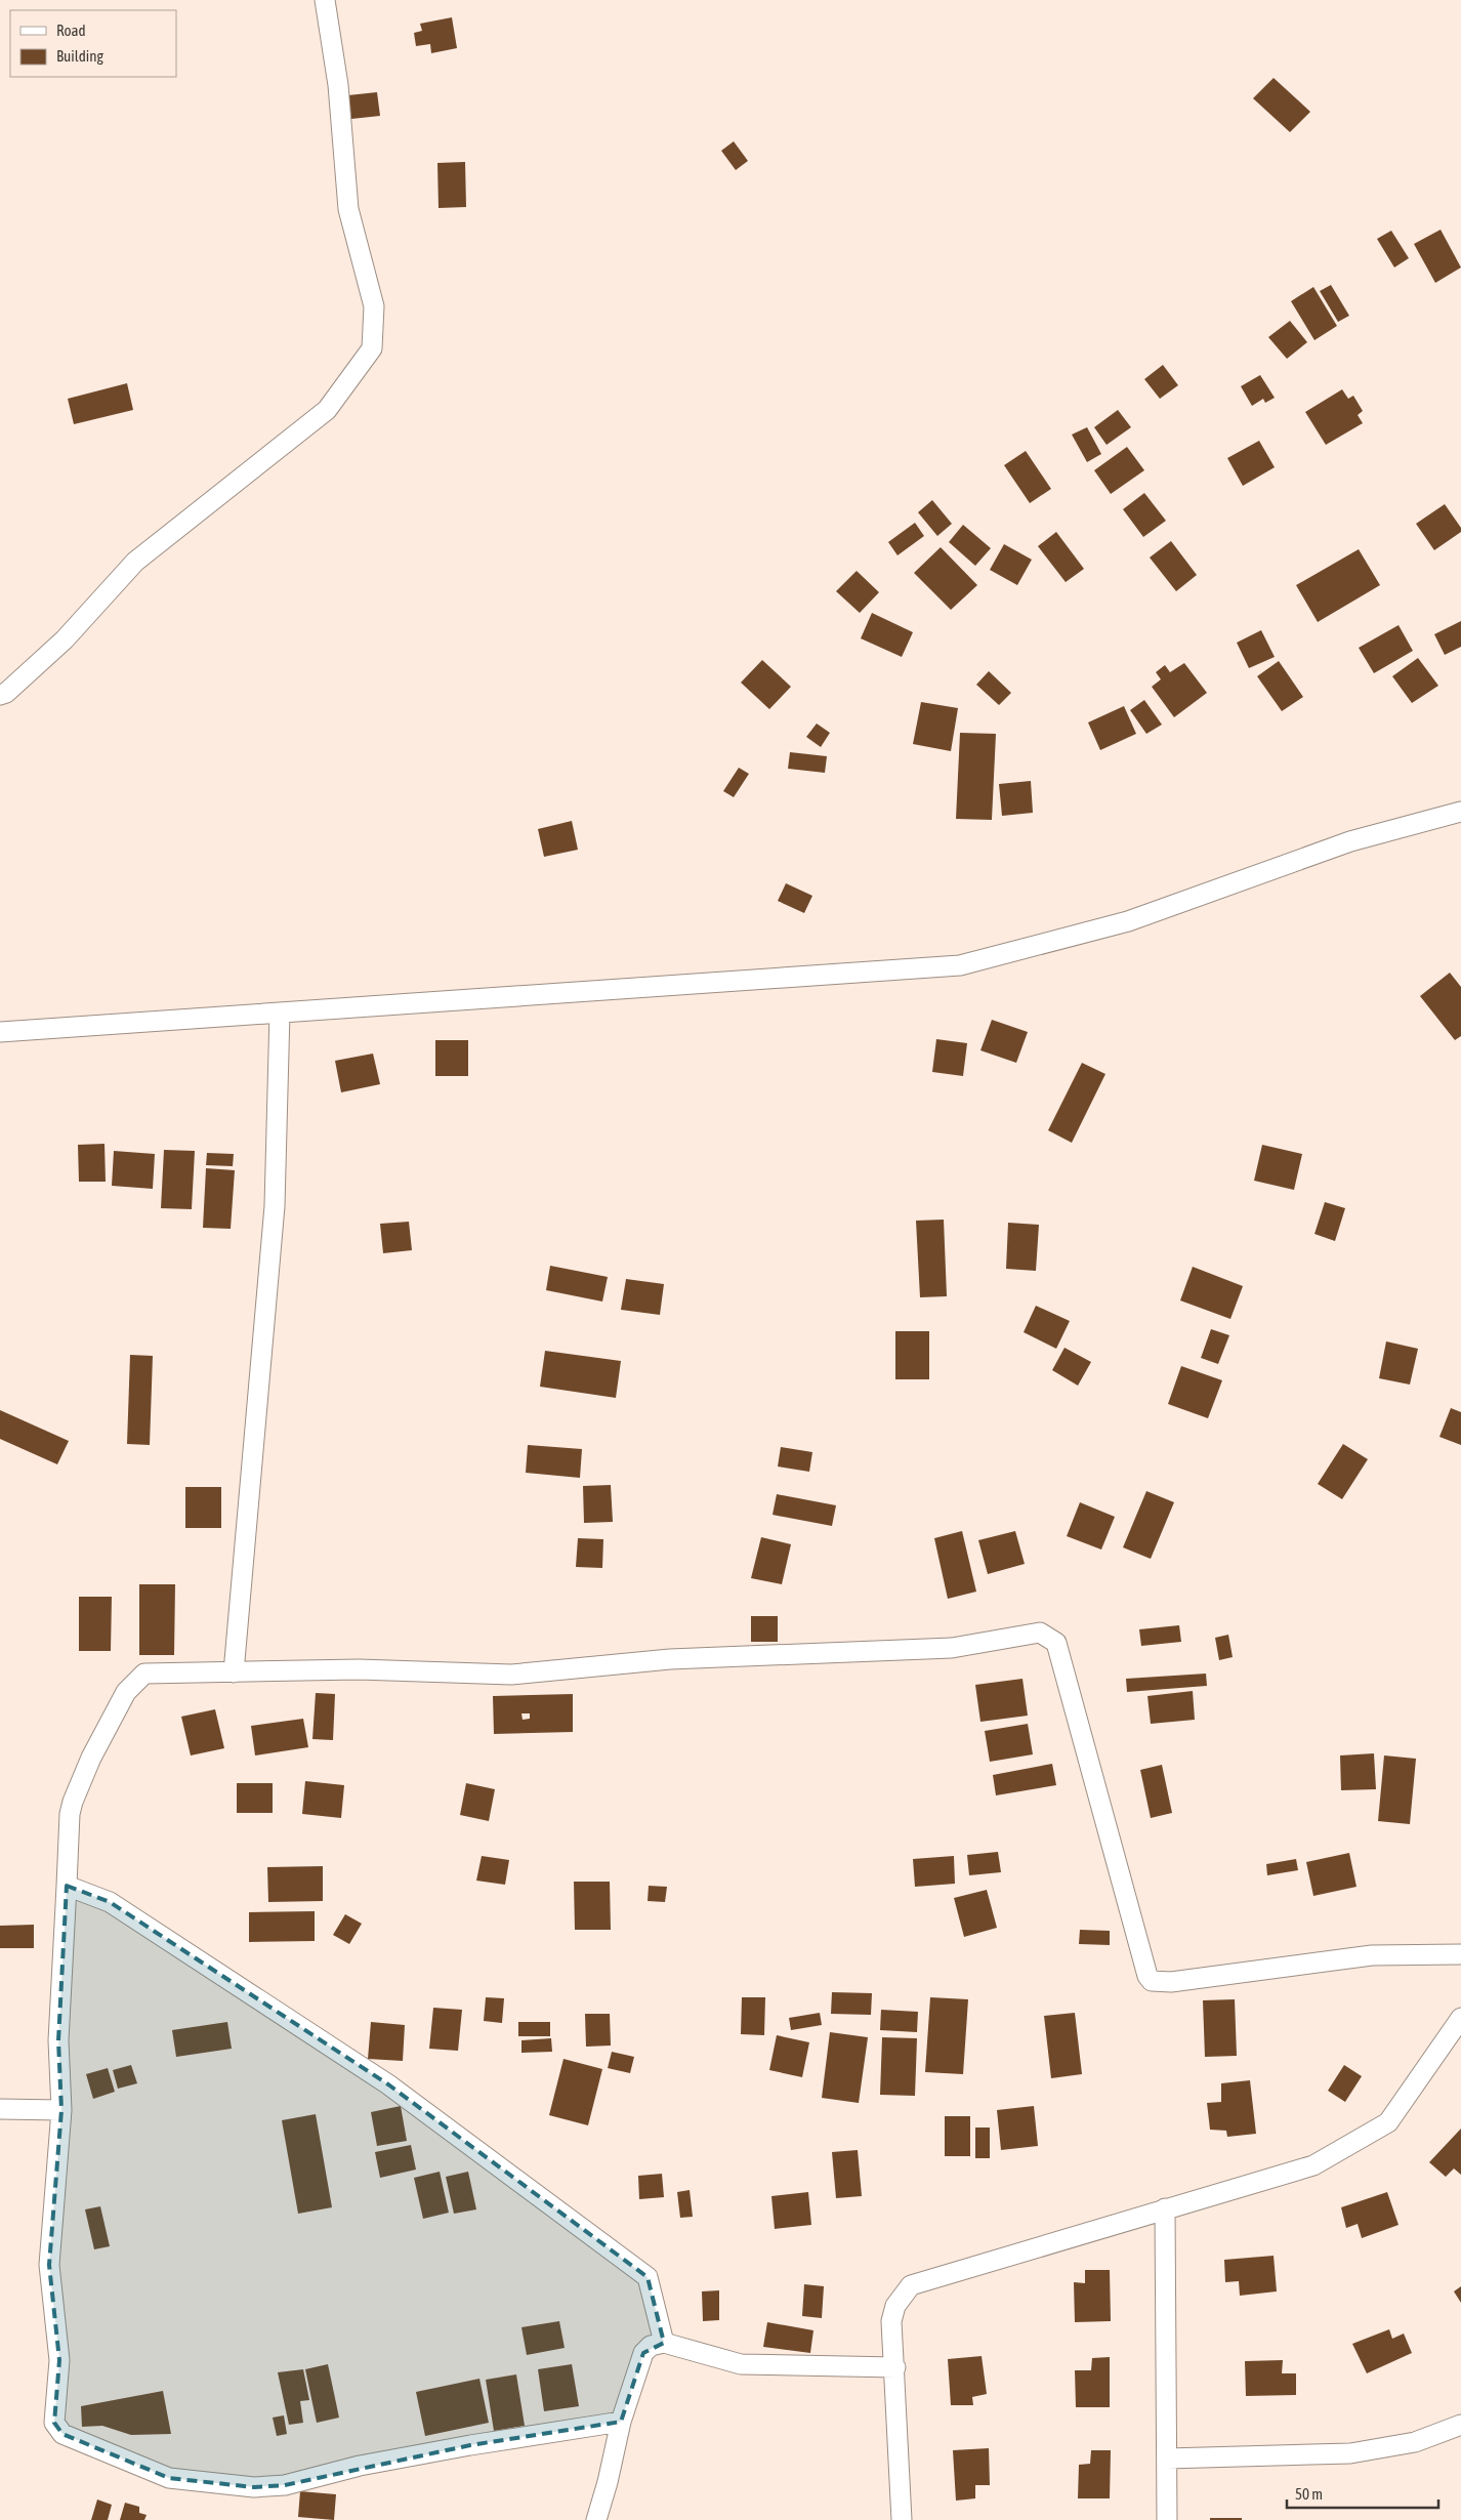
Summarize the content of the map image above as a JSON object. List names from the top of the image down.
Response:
{
  "legend": ["Road", "Building"],
  "scale_bar": "50 m"
}
